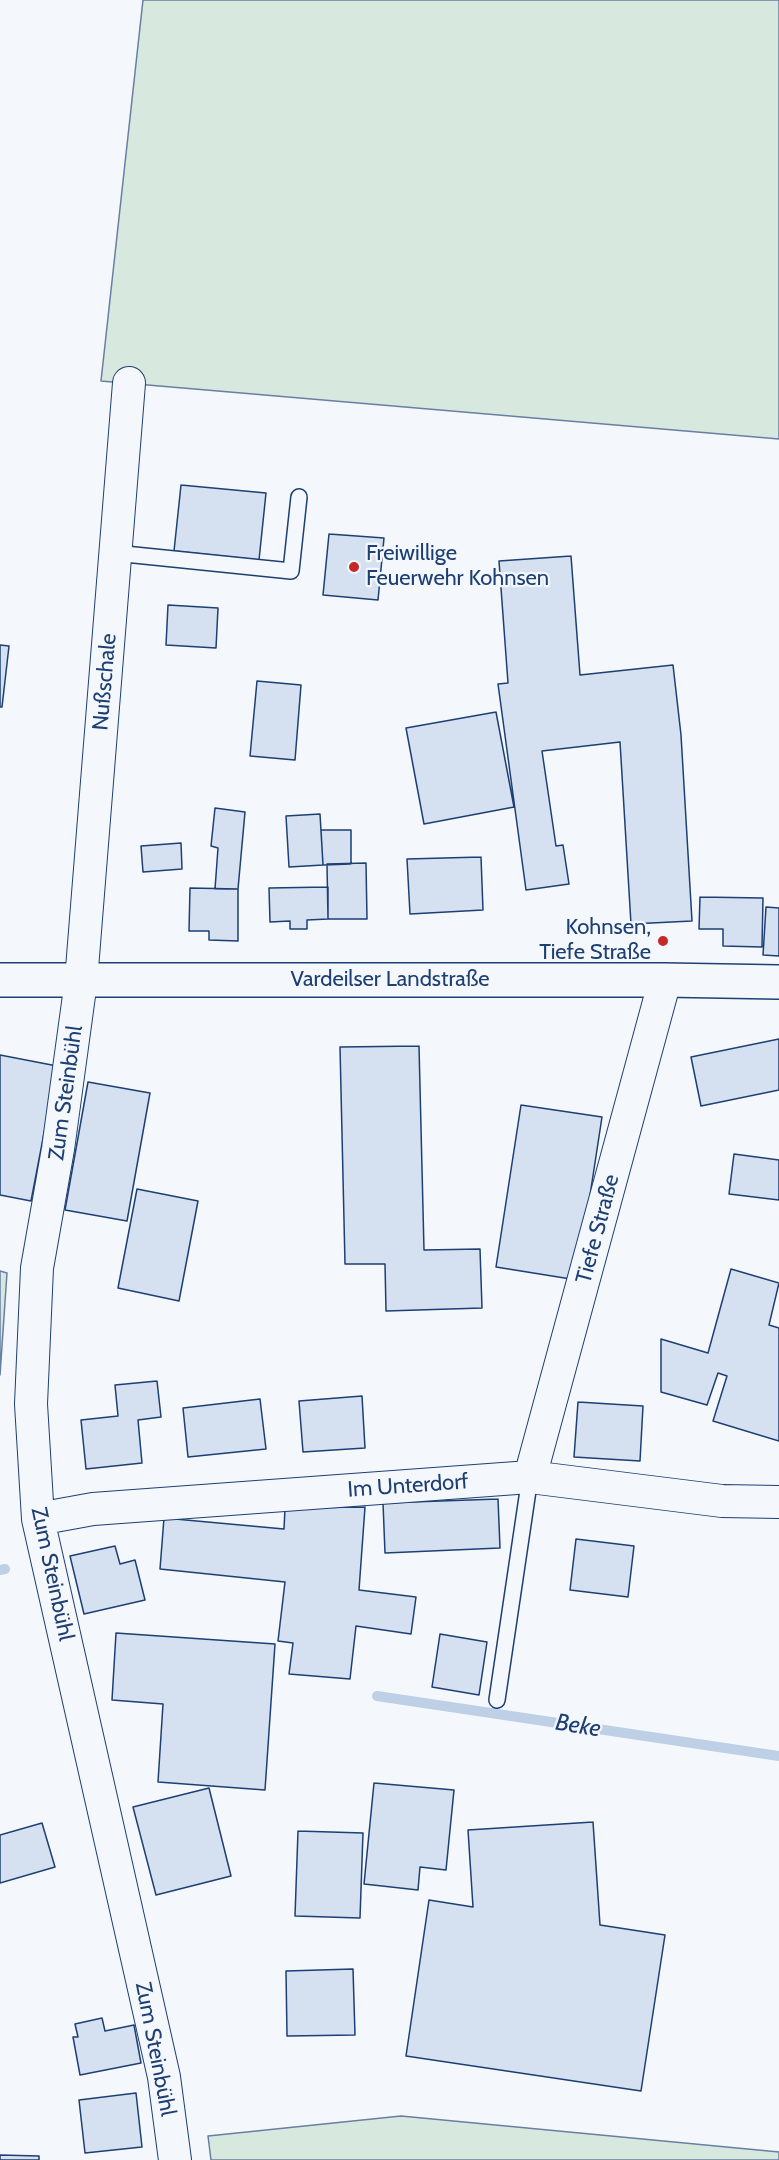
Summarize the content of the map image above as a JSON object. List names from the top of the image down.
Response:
{
  "streets": {
    "street": [
      "Nußschale",
      "Vardeilser Landstraße",
      "Zum Steinbühl",
      "Tiefe Straße",
      "Im Unterdorf"
    ]
  },
  "crossings": [
    ["Nußschale", "Vardeilser Landstraße"],
    ["Nußschale", "Zum Steinbühl"],
    ["Vardeilser Landstraße", "Zum Steinbühl"],
    ["Vardeilser Landstraße", "Tiefe Straße"],
    ["Zum Steinbühl", "Im Unterdorf"],
    ["Tiefe Straße", "Im Unterdorf"]
  ],
  "water": ["Beke"],
  "places": ["Freiwillige Feuerwehr Kohnsen", "Kohnsen, Tiefe Straße"]
}
